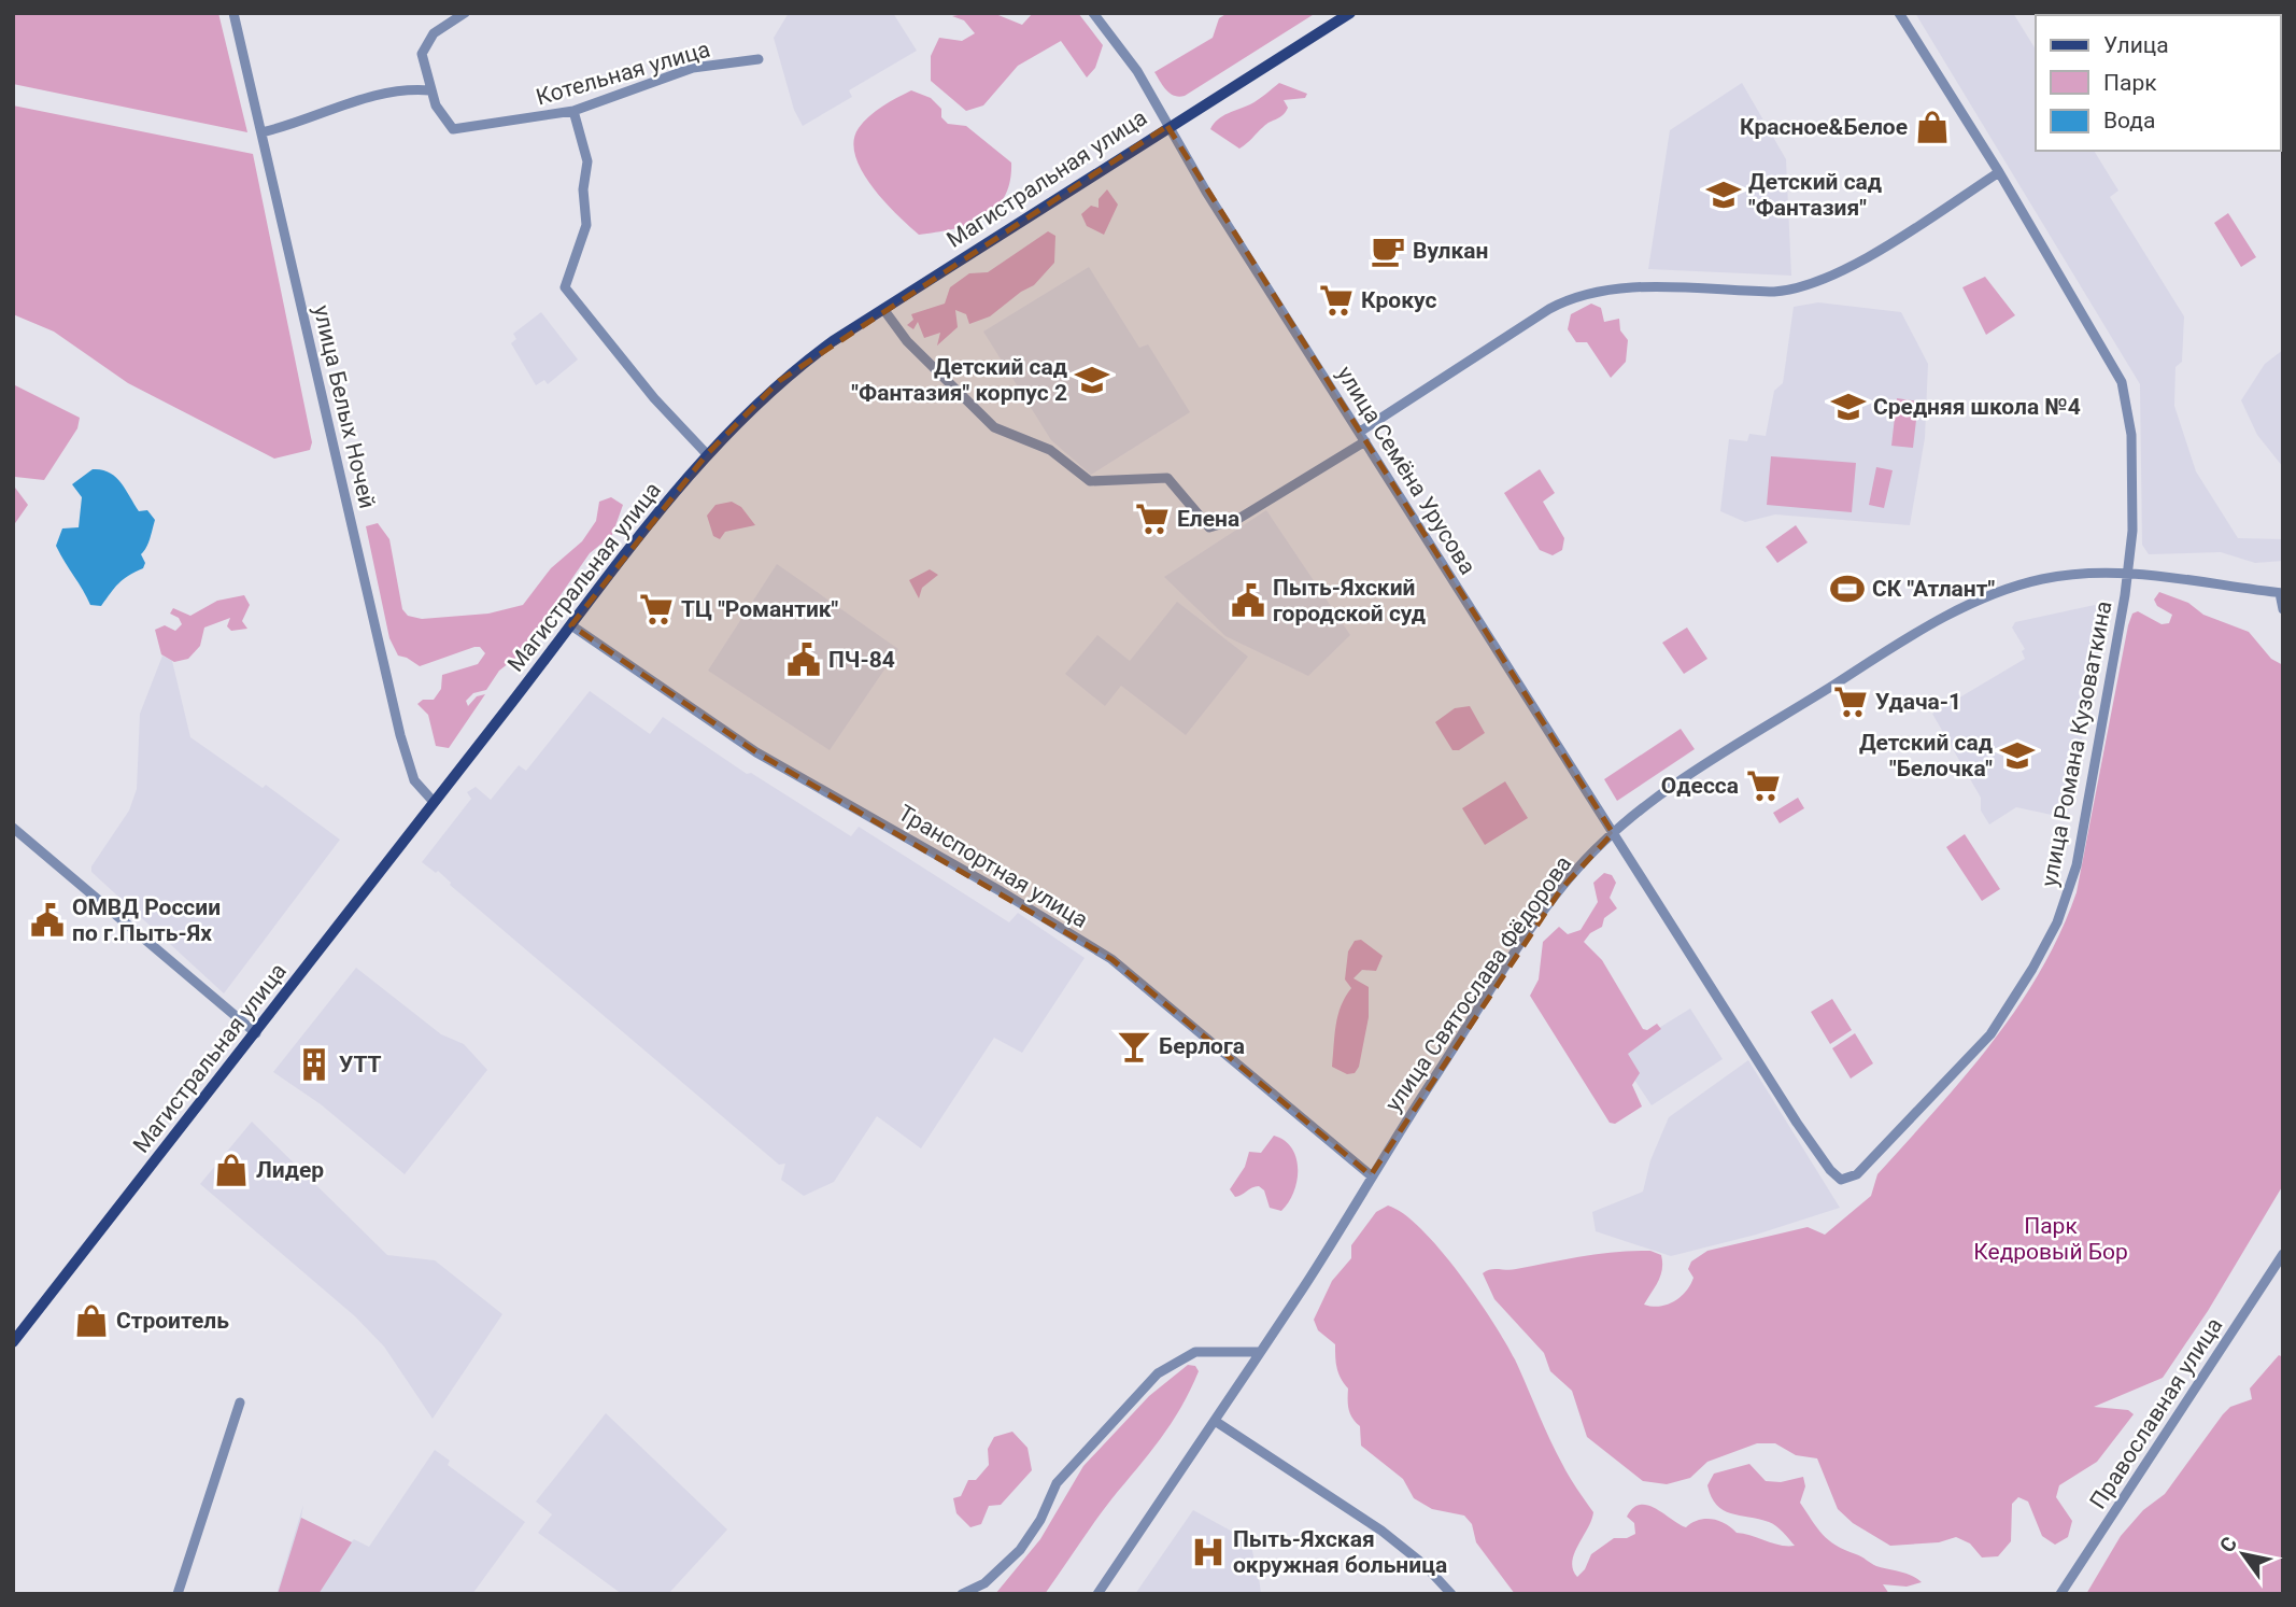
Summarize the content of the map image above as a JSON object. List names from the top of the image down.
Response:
{
  "streets": {
    "main road": ["Магистральная улица"],
    "street": [
      "Котельная улица",
      "улица Белых Ночей",
      "улица Семёна Урусова",
      "улица Романа Кузоваткина",
      "Транспортная улица",
      "улица Святослава Фёдорова",
      "Православная улица"
    ]
  },
  "crossings": [
    ["Магистральная улица", "улица Белых Ночей"],
    ["Магистральная улица", "улица Семёна Урусова"],
    ["Магистральная улица", "Транспортная улица"],
    ["улица Семёна Урусова", "улица Романа Кузоваткина"],
    ["улица Семёна Урусова", "улица Святослава Фёдорова"],
    ["улица Романа Кузоваткина", "улица Святослава Фёдорова"],
    ["Транспортная улица", "улица Святослава Фёдорова"]
  ],
  "parks": ["Парк Кедровый Бор"],
  "places": {
    "shop": ["Красное&Белое", "Лидер", "Строитель"],
    "school or university": [
      "Детский сад \"Фантазия\"",
      "Детский сад \"Фантазия\" корпус 2",
      "Средняя школа №4",
      "Детский сад \"Белочка\""
    ],
    "cafe": ["Вулкан"],
    "supermarket": [
      "Крокус",
      "Елена",
      "ТЦ \"Романтик\"",
      "Удача-1",
      "Одесса"
    ],
    "sports": ["СК \"Атлант\""],
    "public building": ["Пыть-Яхский городской суд", "ПЧ-84", "ОМВД России по г.Пыть-Ях"],
    "bar": ["Берлога"],
    "building": ["УТТ"],
    "hospital": ["Пыть-Яхская окружная больница"]
  },
  "legend": ["Улица", "Парк", "Вода"],
  "north": "top left"
}
